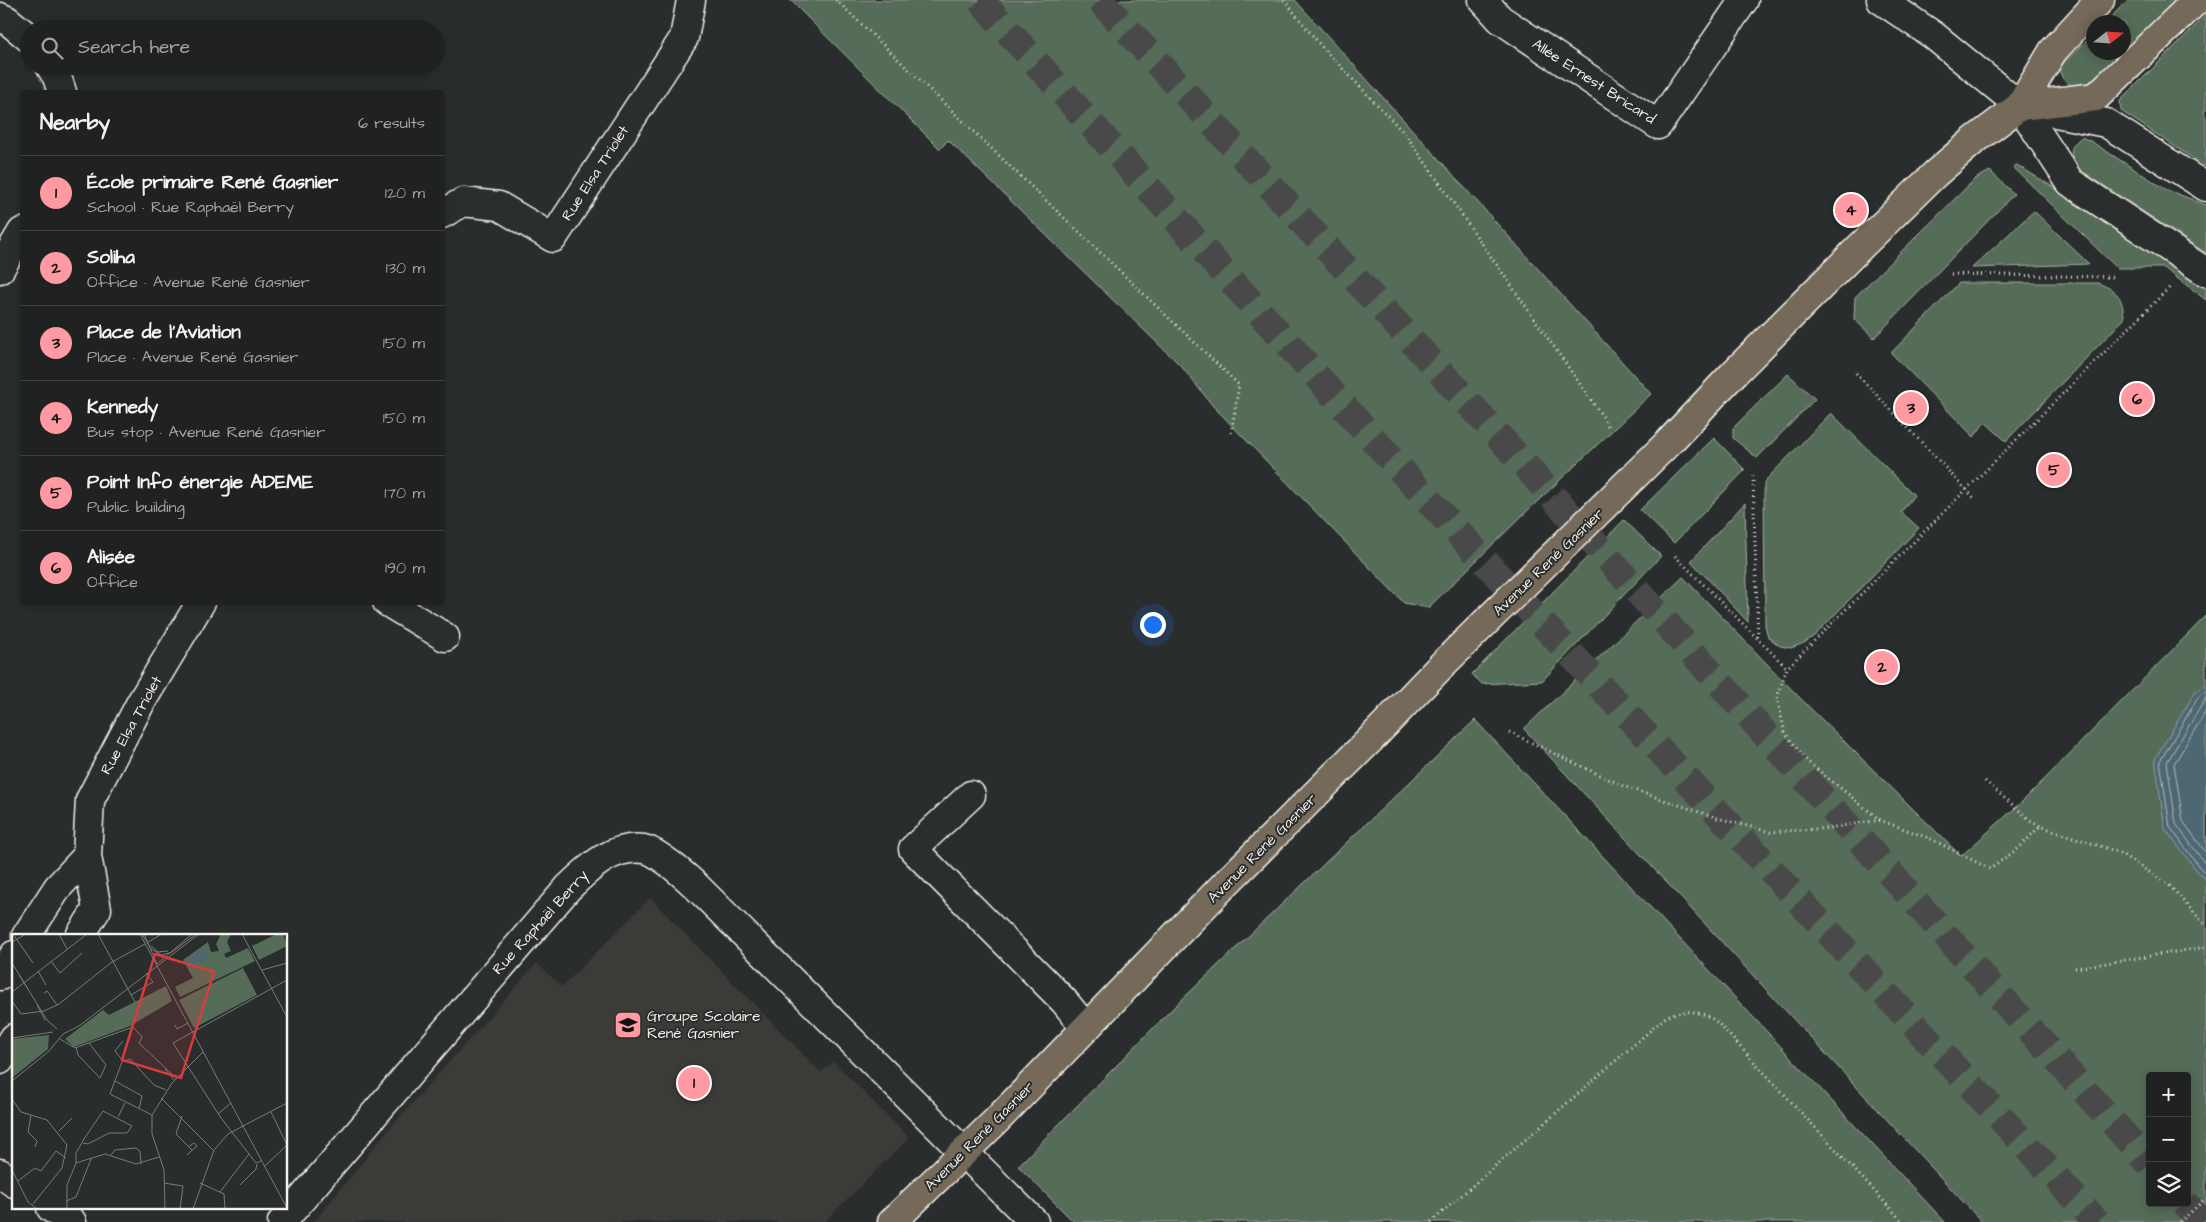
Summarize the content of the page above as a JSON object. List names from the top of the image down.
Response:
{
  "streets": {
    "main road": ["Avenue René Gasnier"],
    "street": ["Allée Ernest Bricard", "Rue Elsa Triolet", "Rue Raphaël Berry"]
  },
  "crossings": [
    ["Avenue René Gasnier", "Rue Raphaël Berry"]
  ],
  "places": {
    "school or university": ["Groupe Scolaire René Gasnier"]
  },
  "north": "right",
  "page": {
    "search": "Search here",
    "heading": ["Nearby", "6 results"],
    "list": [
      {
        "mark": "1",
        "name": "École primaire René Gasnier",
        "note": "School · Rue Raphaël Berry",
        "value": "120 m"
      },
      {
        "mark": "2",
        "name": "Soliha",
        "note": "Office · Avenue René Gasnier",
        "value": "130 m"
      },
      {
        "mark": "3",
        "name": "Place de l’Aviation",
        "note": "Place · Avenue René Gasnier",
        "value": "150 m"
      },
      {
        "mark": "4",
        "name": "Kennedy",
        "note": "Bus stop · Avenue René Gasnier",
        "value": "150 m"
      },
      {
        "mark": "5",
        "name": "Point Info énergie ADEME",
        "note": "Public building",
        "value": "170 m"
      },
      {
        "mark": "6",
        "name": "Alisée",
        "note": "Office",
        "value": "190 m"
      }
    ],
    "pins": [
      "4",
      "6",
      "3",
      "5",
      "2",
      "1"
    ],
    "map_buttons": ["+", "−"]
  }
}
